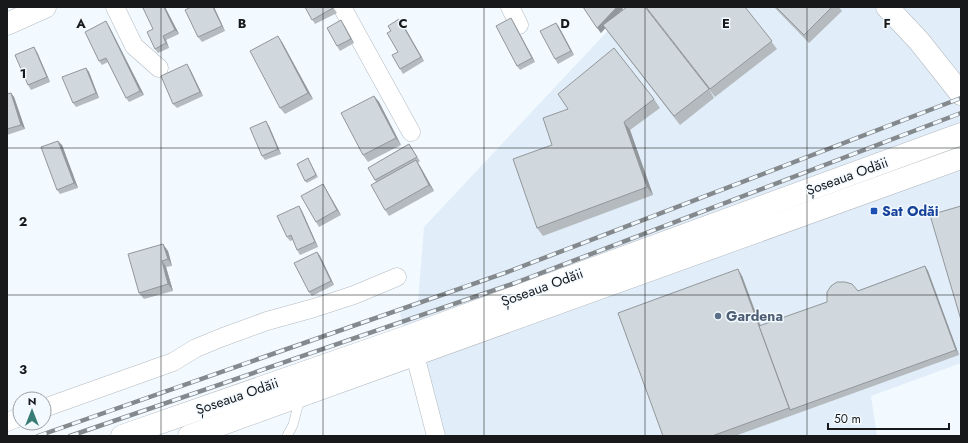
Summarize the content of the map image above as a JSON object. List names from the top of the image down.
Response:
{
  "streets": {
    "main road": ["Șoseaua Odăii"]
  },
  "places": {
    "transit": ["Sat Odăi"],
    "other": ["Gardena"]
  },
  "scale_bar": "50 m",
  "north": "top",
  "grid": {
    "columns": [
      "A",
      "B",
      "C",
      "D",
      "E",
      "F"
    ],
    "rows": ["1", "2", "3"]
  }
}
